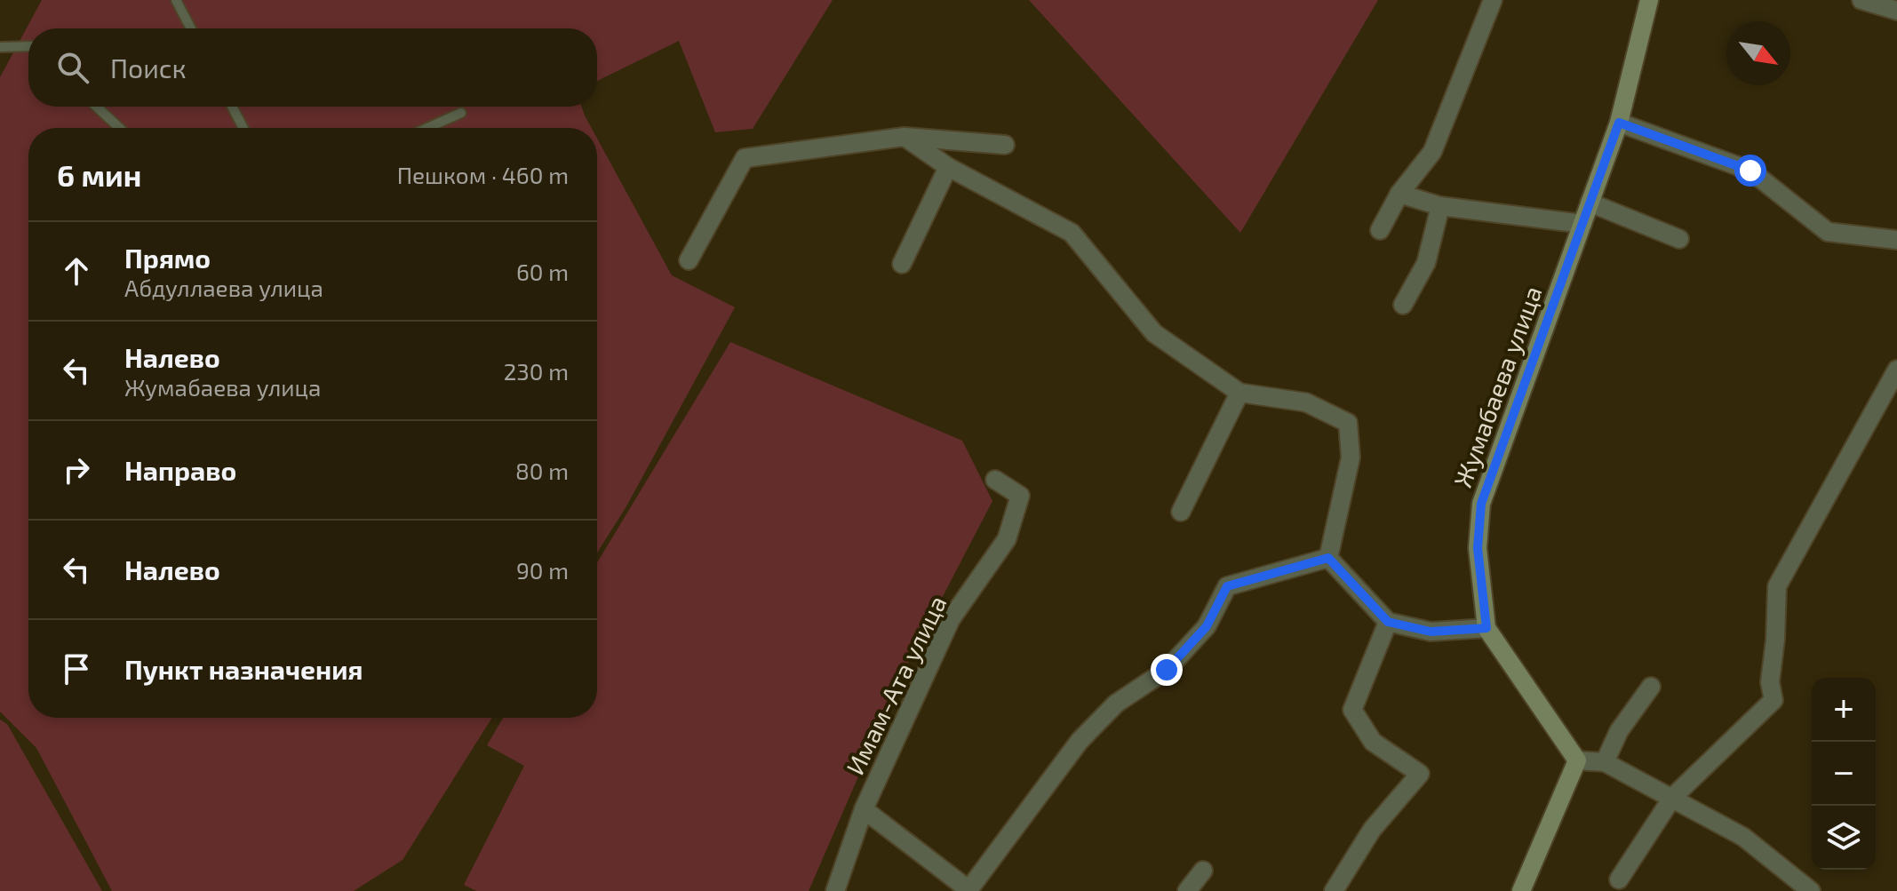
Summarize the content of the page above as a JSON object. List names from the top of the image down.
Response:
{
  "streets": {
    "street": ["Жумабаева улица", "Имам-Ата улица"]
  },
  "north": "bottom right",
  "page": {
    "search": "Поиск",
    "heading": ["6 мин", "Пешком · 460 m"],
    "list": [
      ["Прямо", "Абдуллаева улица", "60 m"],
      ["Налево", "Жумабаева улица", "230 m"],
      ["Направо", "80 m"],
      ["Налево", "90 m"],
      "Пункт назначения"
    ],
    "map_buttons": ["+", "−"]
  }
}
